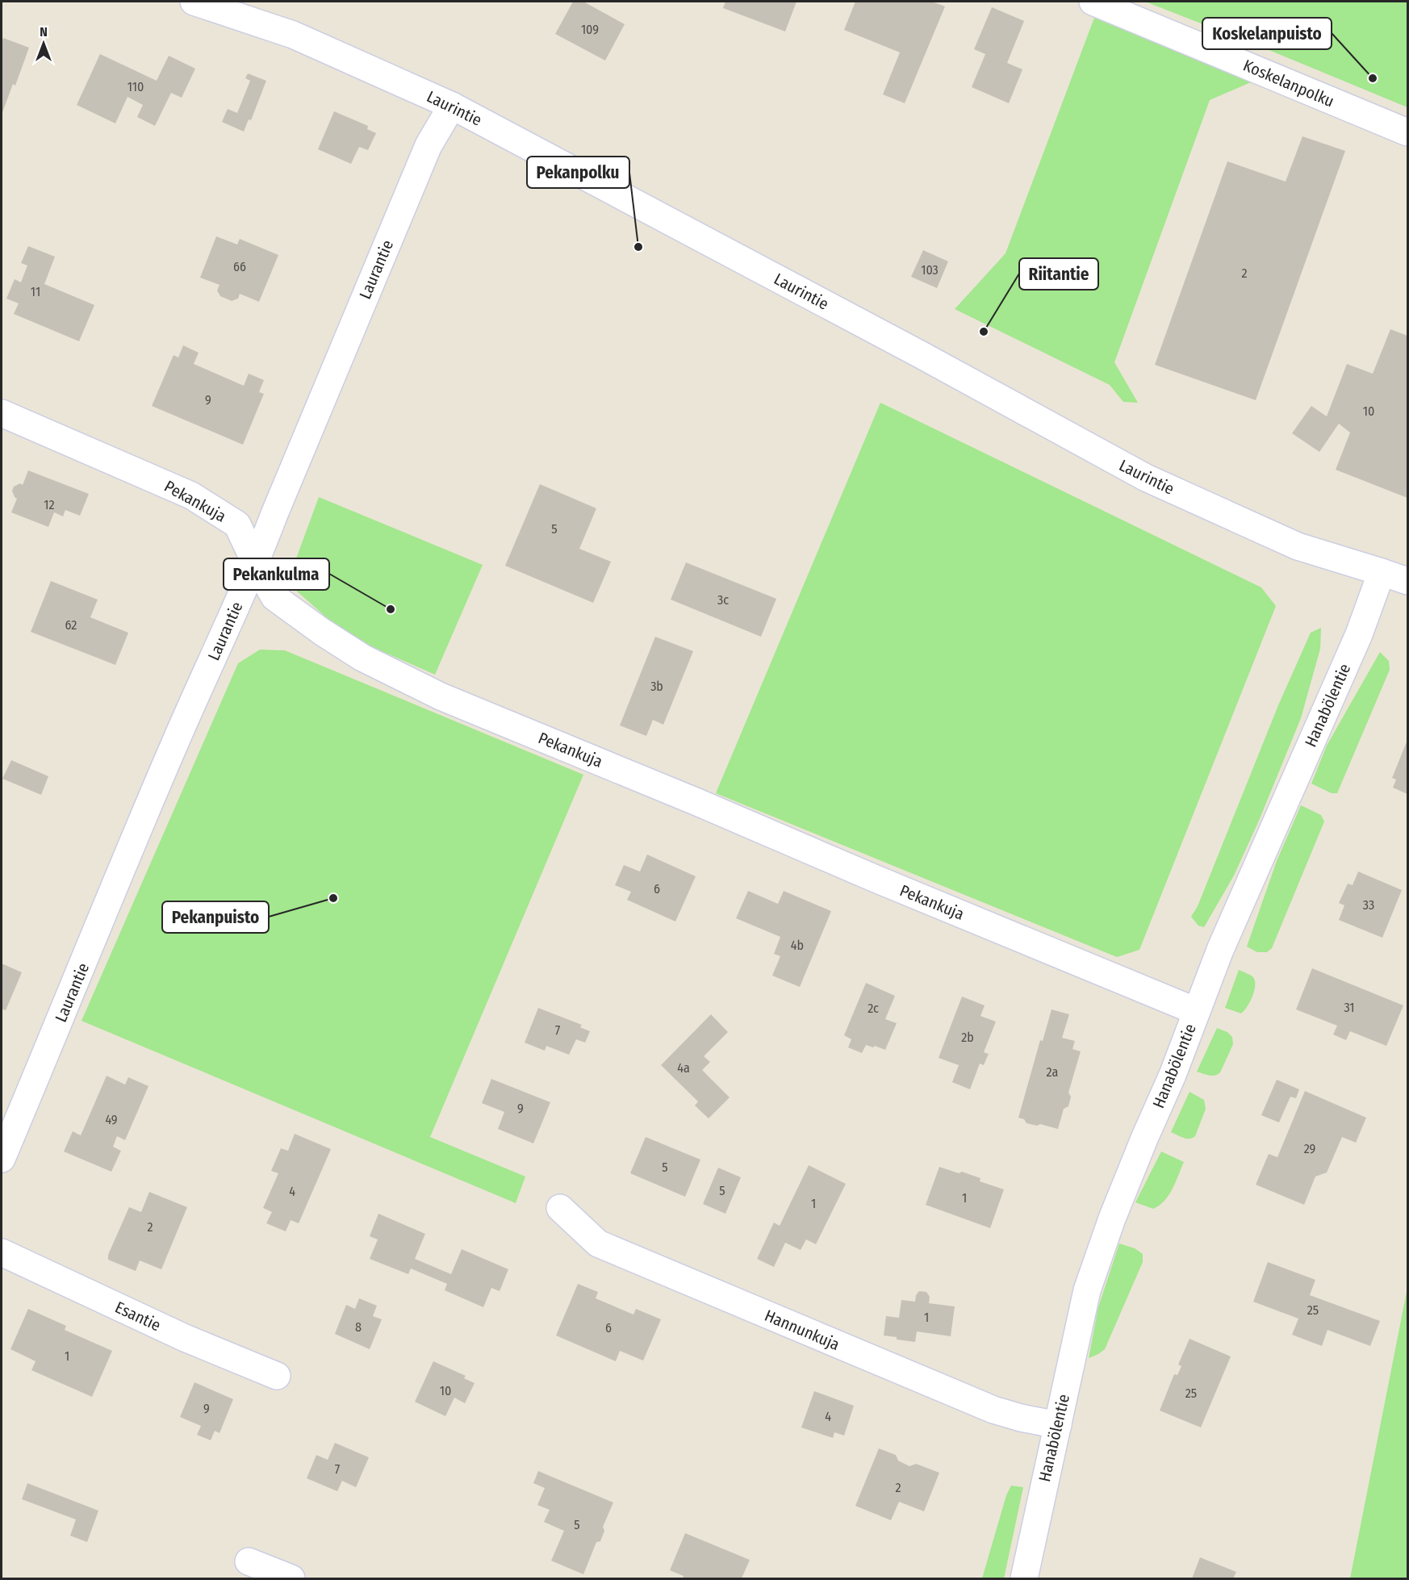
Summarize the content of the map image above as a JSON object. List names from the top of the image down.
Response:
{
  "streets": {
    "street": [
      "Koskelanpolku",
      "Laurintie",
      "Laurantie",
      "Pekankuja",
      "Hanabölentie",
      "Esantie",
      "Hannunkuja"
    ]
  },
  "crossings": [
    ["Laurintie", "Laurantie"],
    ["Laurintie", "Hanabölentie"],
    ["Laurantie", "Pekankuja"],
    ["Pekankuja", "Hanabölentie"],
    ["Hanabölentie", "Hannunkuja"]
  ],
  "places": [
    "Koskelanpuisto",
    "Pekanpolku",
    "Riitantie",
    "Pekankulma",
    "Pekanpuisto"
  ],
  "house_numbers": [
    "109",
    "110",
    "66",
    "103",
    "2",
    "11",
    "9",
    "10",
    "12",
    "5",
    "3c",
    "62",
    "3b",
    "6",
    "33",
    "4b",
    "31",
    "2c",
    "7",
    "2b",
    "4a",
    "2a",
    "9",
    "49",
    "29",
    "5",
    "5",
    "4",
    "1",
    "1",
    "2",
    "25",
    "1",
    "8",
    "6",
    "1",
    "10",
    "25",
    "9",
    "4",
    "7",
    "2",
    "5"
  ],
  "north": "top"
}
